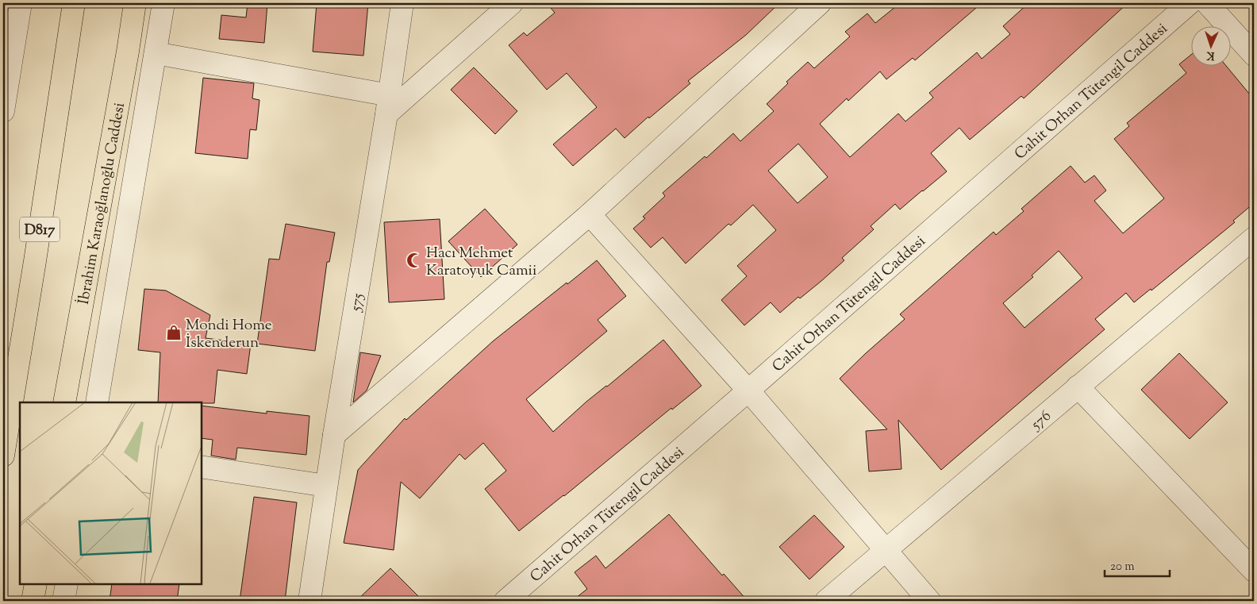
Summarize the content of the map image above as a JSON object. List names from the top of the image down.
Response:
{
  "streets": {
    "highway": ["İbrahim Karaoğlanoğlu Caddesi", "D817"],
    "street": ["Cahit Orhan Tütengil Caddesi", "575", "576"]
  },
  "places": {
    "mosque": ["Hacı Mehmet Karatoyuk Camii"],
    "shop": ["Mondi Home İskenderun"]
  },
  "scale_bar": "20 m",
  "north": "bottom"
}
